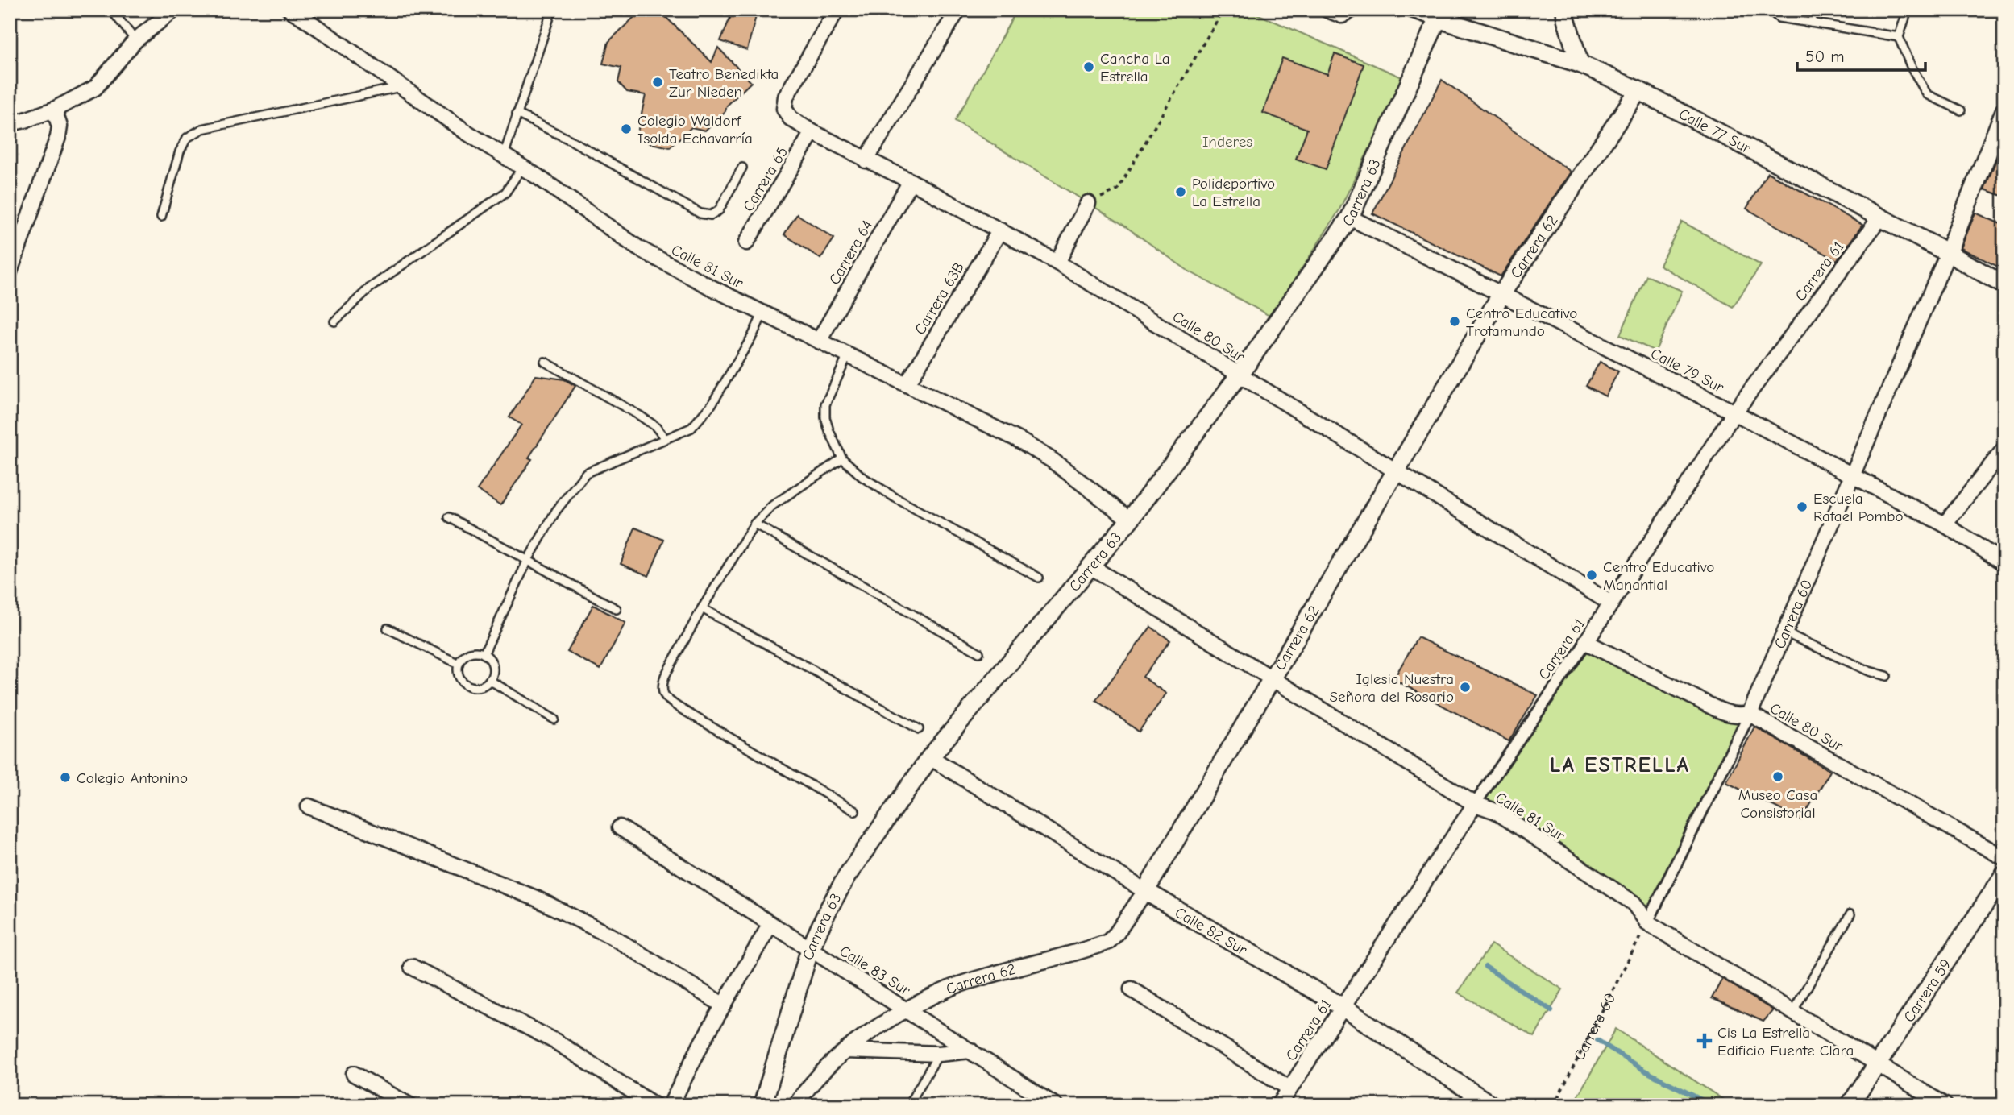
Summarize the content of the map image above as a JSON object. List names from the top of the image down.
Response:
{
  "streets": {
    "street": [
      "Calle 77 Sur",
      "Carrera 65",
      "Carrera 63",
      "Carrera 62",
      "Carrera 64",
      "Calle 81 Sur",
      "Carrera 61",
      "Carrera 63B",
      "Calle 80 Sur",
      "Calle 79 Sur",
      "Carrera 60",
      "Calle 82 Sur",
      "Calle 83 Sur",
      "Carrera 59"
    ]
  },
  "crossings": [
    ["Calle 77 Sur", "Carrera 63"],
    ["Calle 77 Sur", "Carrera 62"],
    ["Calle 77 Sur", "Carrera 61"],
    ["Calle 77 Sur", "Carrera 60"],
    ["Carrera 65", "Calle 80 Sur"],
    ["Carrera 63", "Calle 81 Sur"],
    ["Carrera 63", "Calle 80 Sur"],
    ["Carrera 63", "Calle 79 Sur"],
    ["Carrera 63", "Calle 82 Sur"],
    ["Carrera 63", "Calle 83 Sur"],
    ["Carrera 62", "Calle 81 Sur"],
    ["Carrera 62", "Calle 80 Sur"],
    ["Carrera 62", "Calle 79 Sur"],
    ["Carrera 62", "Calle 82 Sur"],
    ["Carrera 62", "Calle 83 Sur"],
    ["Carrera 64", "Calle 81 Sur"],
    ["Carrera 64", "Calle 80 Sur"],
    ["Calle 81 Sur", "Carrera 61"],
    ["Calle 81 Sur", "Carrera 63B"],
    ["Calle 81 Sur", "Carrera 60"],
    ["Calle 81 Sur", "Carrera 59"],
    ["Carrera 61", "Calle 80 Sur"],
    ["Carrera 61", "Calle 79 Sur"],
    ["Carrera 61", "Calle 82 Sur"],
    ["Carrera 63B", "Calle 80 Sur"],
    ["Calle 80 Sur", "Carrera 60"],
    ["Calle 79 Sur", "Carrera 60"]
  ],
  "districts": ["LA ESTRELLA"],
  "parks": ["Inderes"],
  "places": {
    "other": [
      "Cancha La Estrella",
      "Teatro Benedikta Zur Nieden",
      "Colegio Waldorf Isolda Echavarría",
      "Polideportivo La Estrella",
      "Centro Educativo Trotamundo",
      "Escuela Rafael Pombo",
      "Centro Educativo Manantial",
      "Iglesia Nuestra Señora del Rosario",
      "Museo Casa Consistorial",
      "Colegio Antonino"
    ],
    "health": ["Cis La Estrella Edificio Fuente Clara"]
  },
  "scale_bar": "50 m"
}
